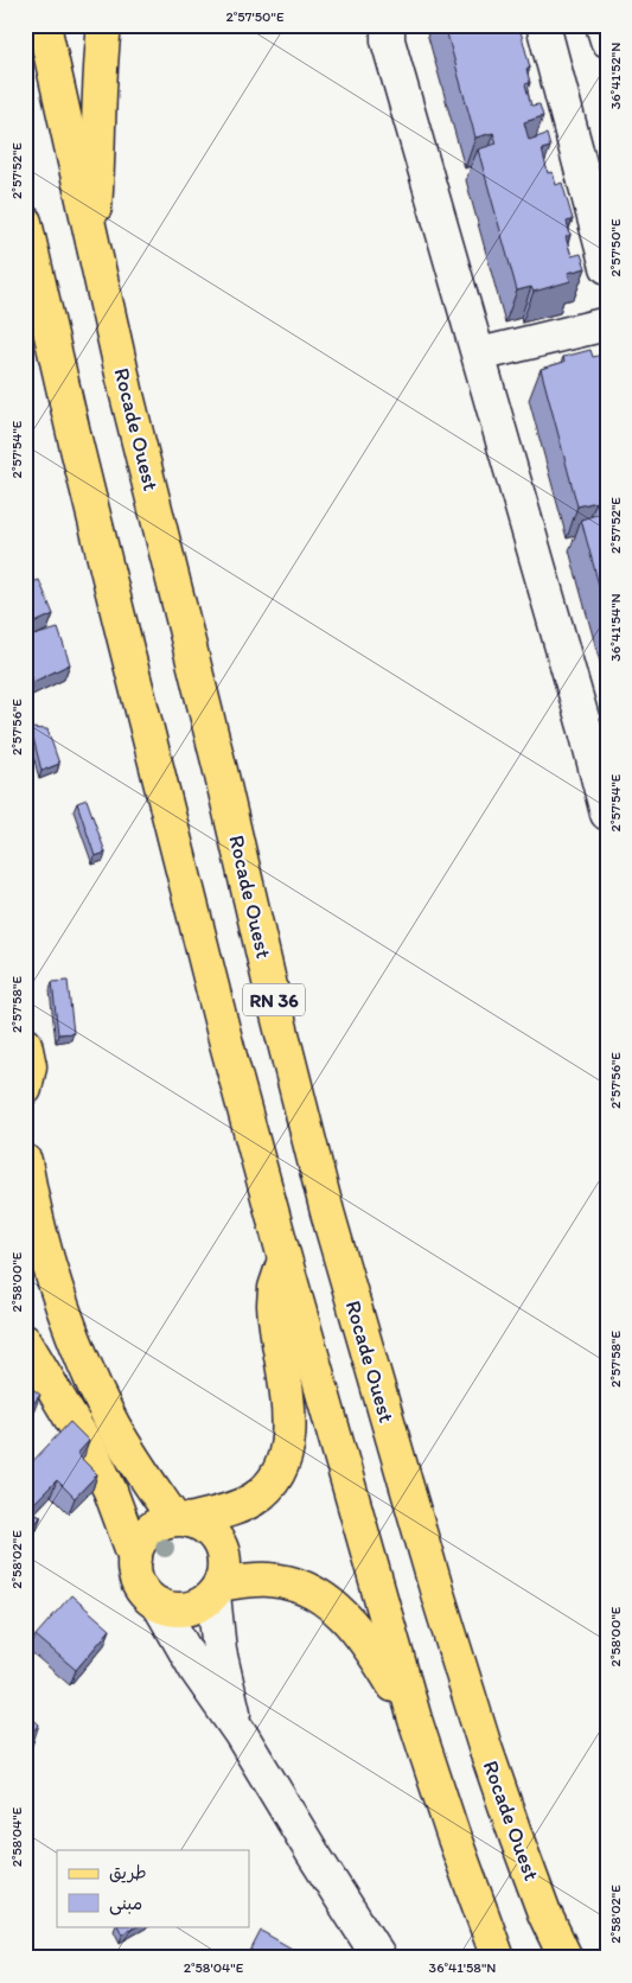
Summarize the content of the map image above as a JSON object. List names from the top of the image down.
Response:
{
  "streets": {
    "main road": ["Rocade Ouest", "RN 36"]
  },
  "legend": ["طريق", "مبنى"],
  "coordinates": [
    "2°57'50\"E",
    "36°41'52\"N",
    "2°57'52\"E",
    "2°57'54\"E",
    "36°41'54\"N",
    "2°57'56\"E",
    "2°57'58\"E",
    "2°58'00\"E",
    "2°58'02\"E",
    "2°58'04\"E",
    "36°41'58\"N"
  ]
}
